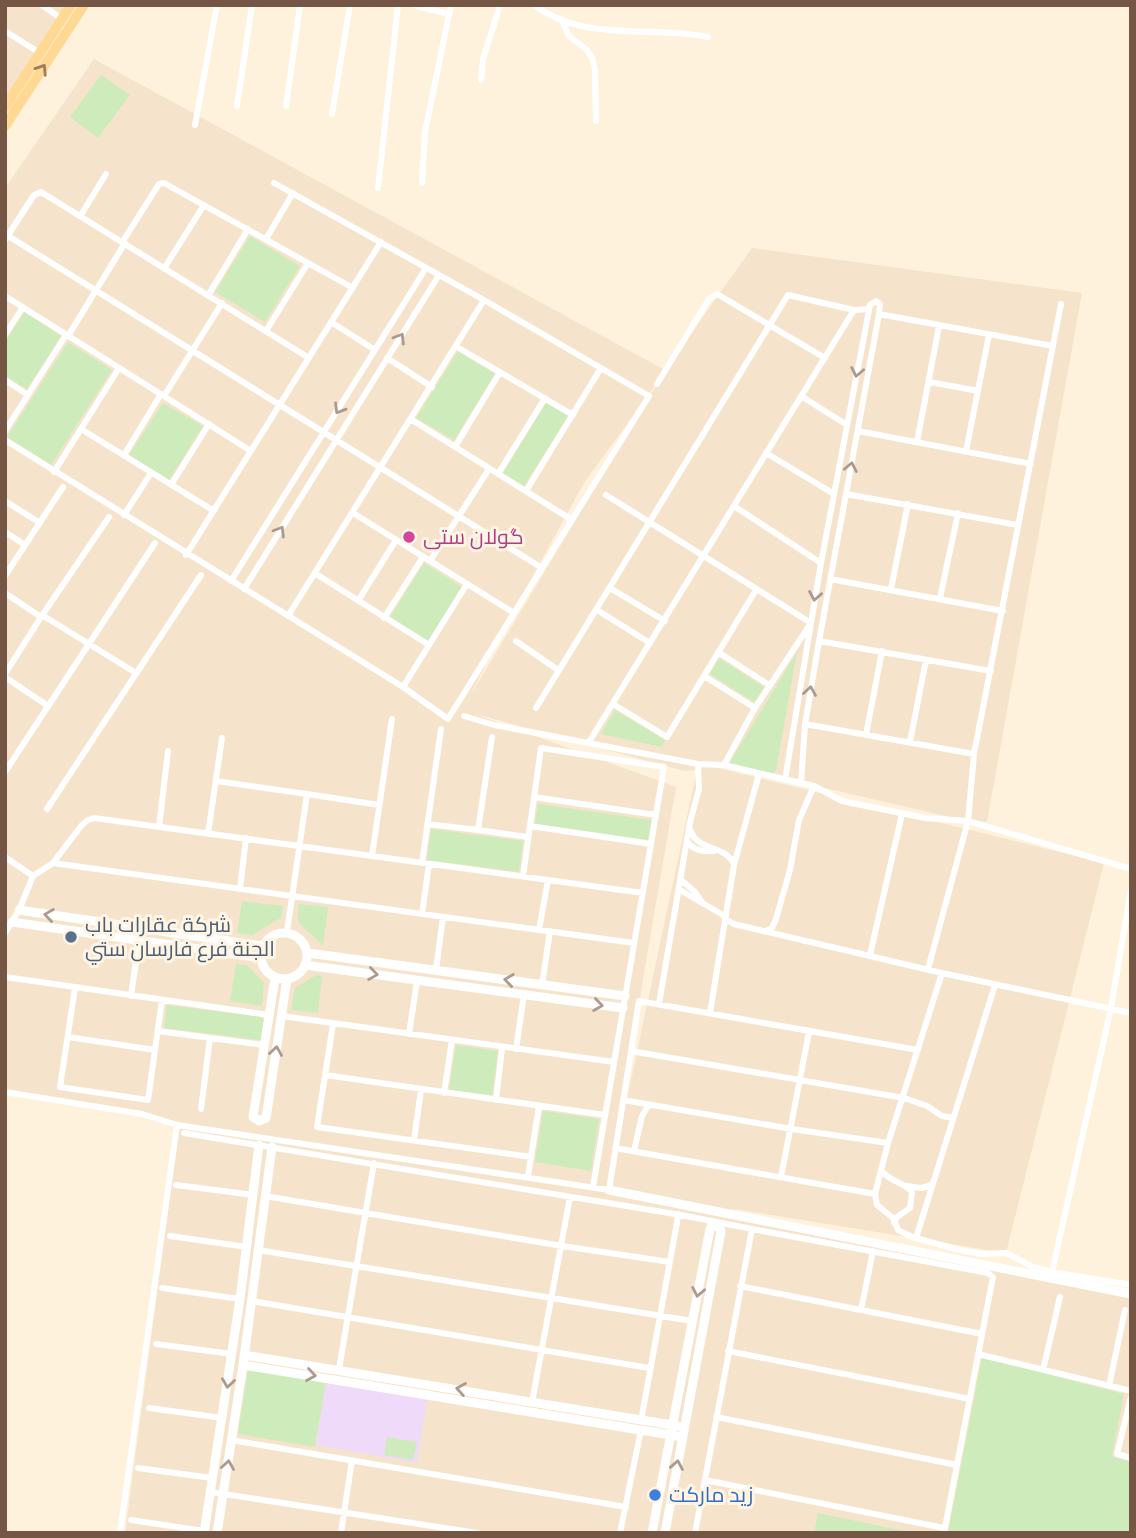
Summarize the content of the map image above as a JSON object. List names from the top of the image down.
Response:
{
  "places": ["گولان ستی", "شرکة عقارات باب الجنة فرع فارسان ستي", "زيد ماركت"]
}
